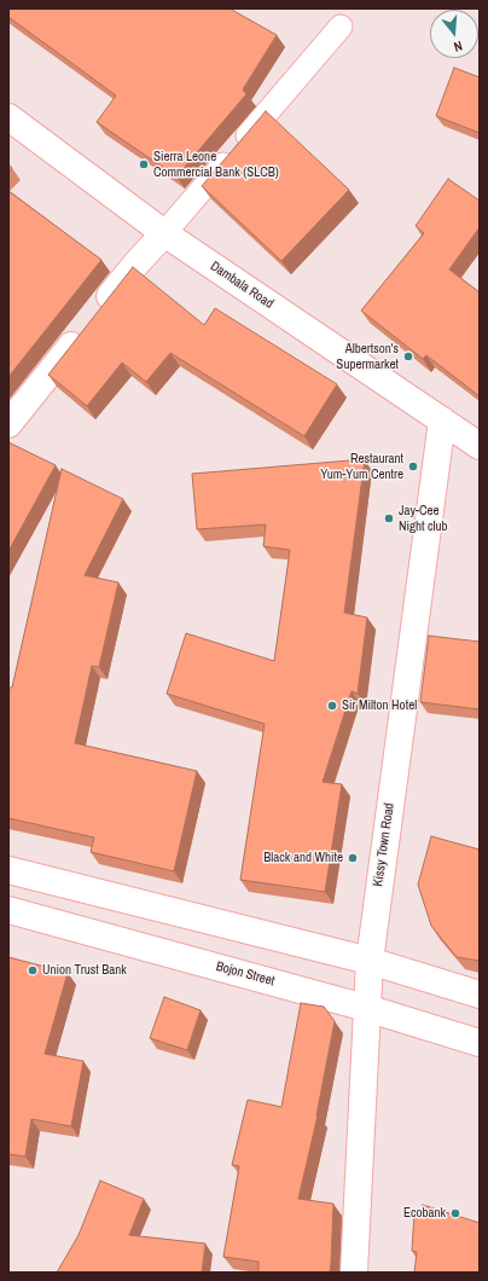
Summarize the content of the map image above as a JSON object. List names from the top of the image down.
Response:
{
  "streets": {
    "street": ["Dambala Road", "Kissy Town Road", "Bojon Street"]
  },
  "crossings": [
    ["Dambala Road", "Kissy Town Road"],
    ["Kissy Town Road", "Bojon Street"]
  ],
  "places": [
    "Sierra Leone Commercial Bank (SLCB)",
    "Albertson's Supermarket",
    "Restaurant Yum-Yum Centre",
    "Jay-Cee Night club",
    "Sir Milton Hotel",
    "Black and White",
    "Union Trust Bank",
    "Ecobank"
  ],
  "north": "bottom"
}
